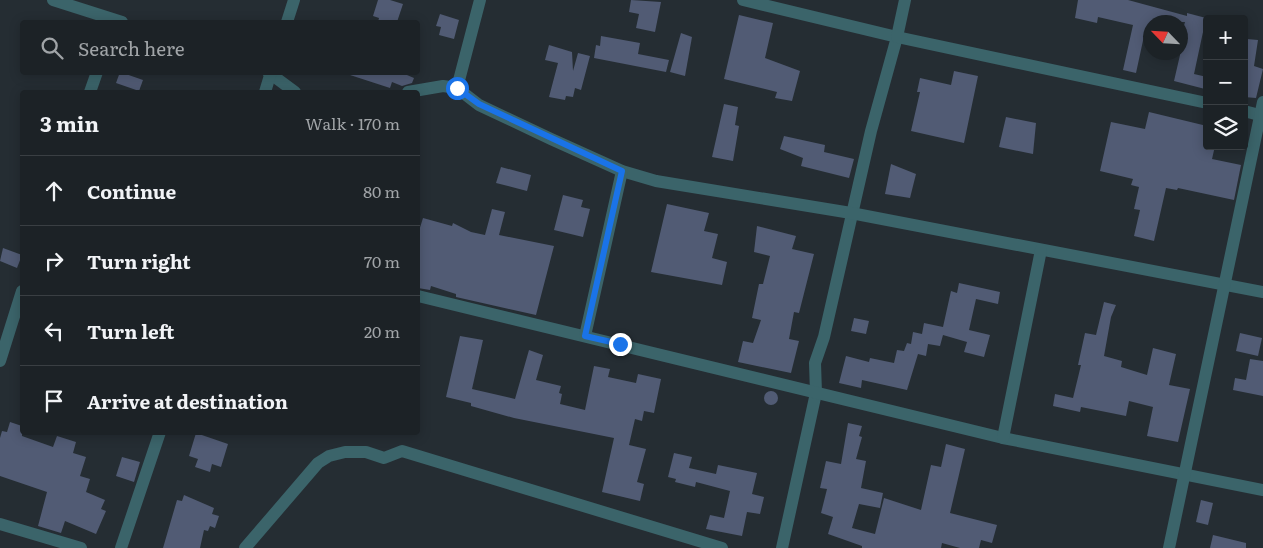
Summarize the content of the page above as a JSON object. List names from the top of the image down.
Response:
{
  "north": "top left",
  "page": {
    "map_buttons": ["+", "−"],
    "search": "Search here",
    "heading": ["3 min", "Walk · 170 m"],
    "list": [
      ["Continue", "80 m"],
      ["Turn right", "70 m"],
      ["Turn left", "20 m"],
      "Arrive at destination"
    ]
  }
}
